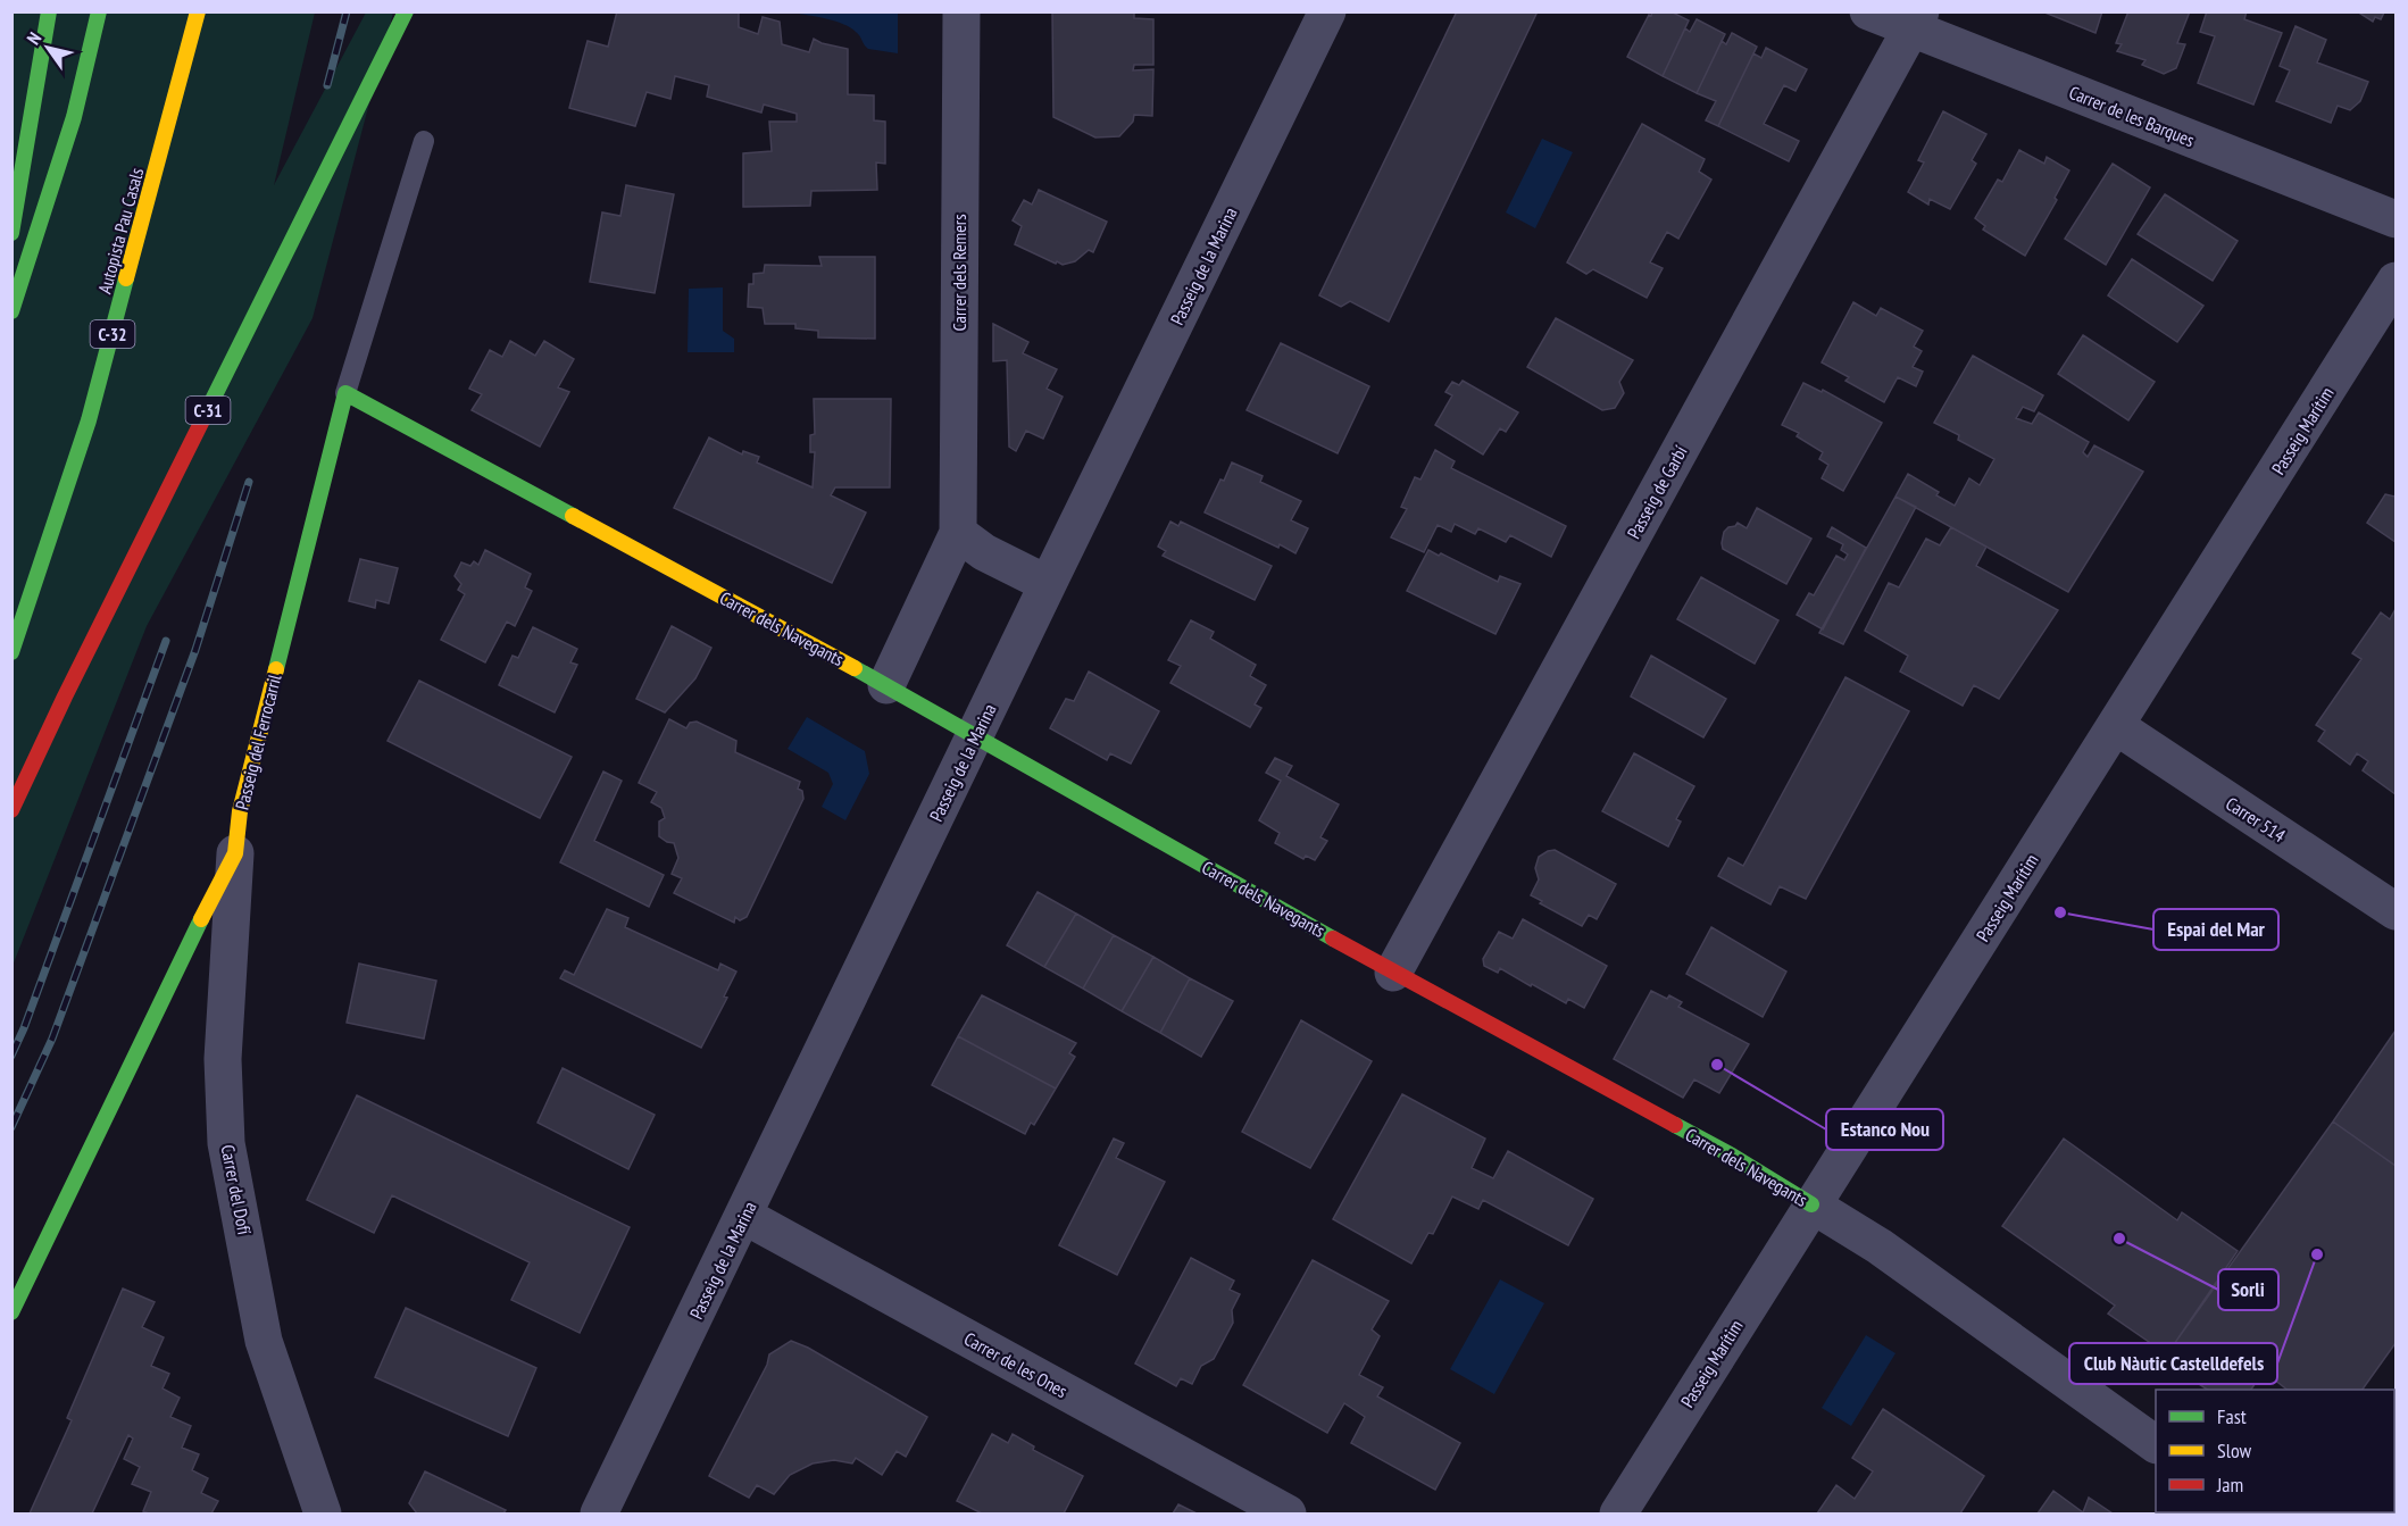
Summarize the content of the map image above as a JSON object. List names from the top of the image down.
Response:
{
  "streets": {
    "main road": [
      "Autopista Pau Casals",
      "C-32",
      "C-31",
      "Carrer dels Navegants",
      "Passeig del Ferrocarril"
    ],
    "street": [
      "Carrer de les Barques",
      "Passeig de la Marina",
      "Carrer dels Remers",
      "Passeig Marítim",
      "Passeig de Garbí",
      "Carrer 514",
      "Carrer del Dofí",
      "Carrer de les Ones"
    ]
  },
  "crossings": [
    ["Carrer de les Barques", "Passeig de Garbí"],
    ["Passeig de la Marina", "Carrer dels Navegants"],
    ["Passeig de la Marina", "Carrer de les Ones"],
    ["Carrer dels Remers", "Carrer dels Navegants"],
    ["Passeig Marítim", "Carrer dels Navegants"],
    ["Passeig Marítim", "Carrer 514"],
    ["Passeig de Garbí", "Carrer dels Navegants"],
    ["Carrer dels Navegants", "Passeig del Ferrocarril"],
    ["Passeig del Ferrocarril", "Carrer del Dofí"]
  ],
  "places": [
    "Espai del Mar",
    "Estanco Nou",
    "Sorli",
    "Club Nàutic Castelldefels"
  ],
  "legend": ["Fast", "Slow", "Jam"],
  "north": "top left"
}
